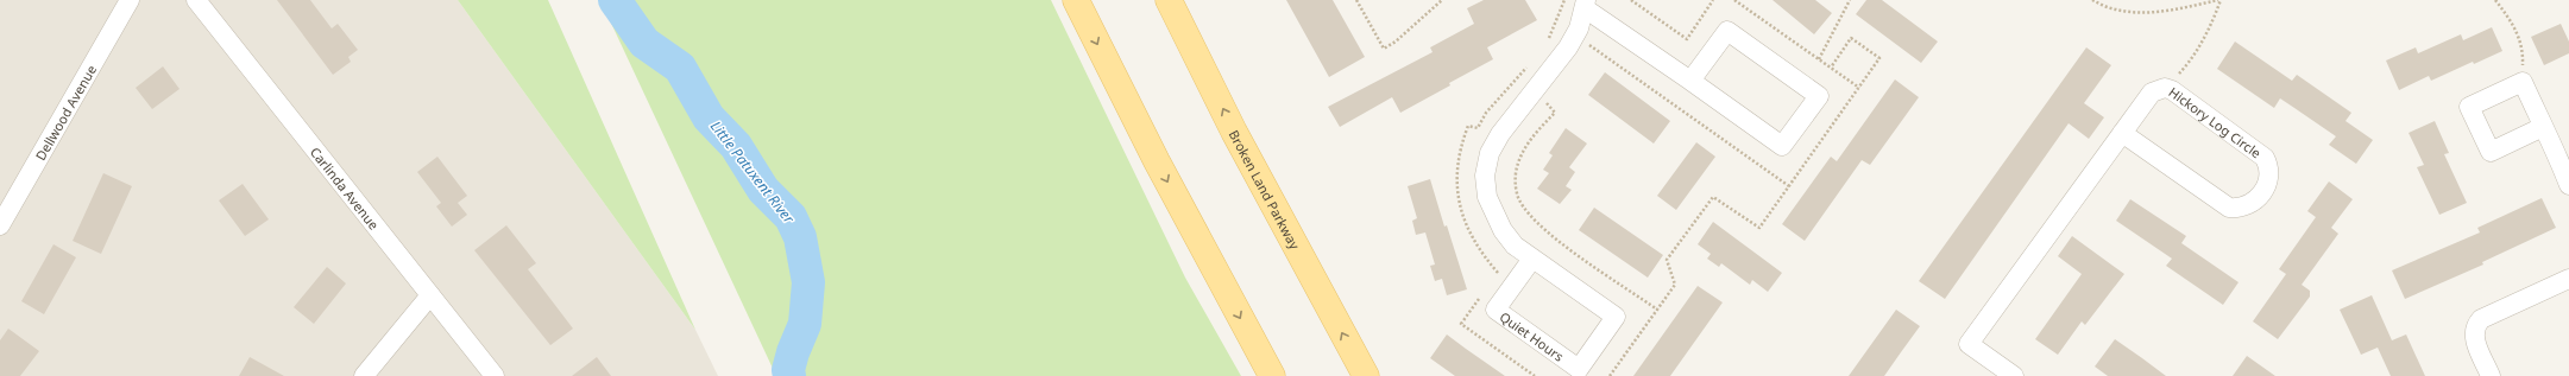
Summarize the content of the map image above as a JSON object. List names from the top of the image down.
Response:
{
  "streets": {
    "main road": ["Broken Land Parkway"],
    "street": [
      "Dellwood Avenue",
      "Hickory Log Circle",
      "Carlinda Avenue",
      "Quiet Hours"
    ]
  },
  "water": ["Little Patuxent River"]
}
